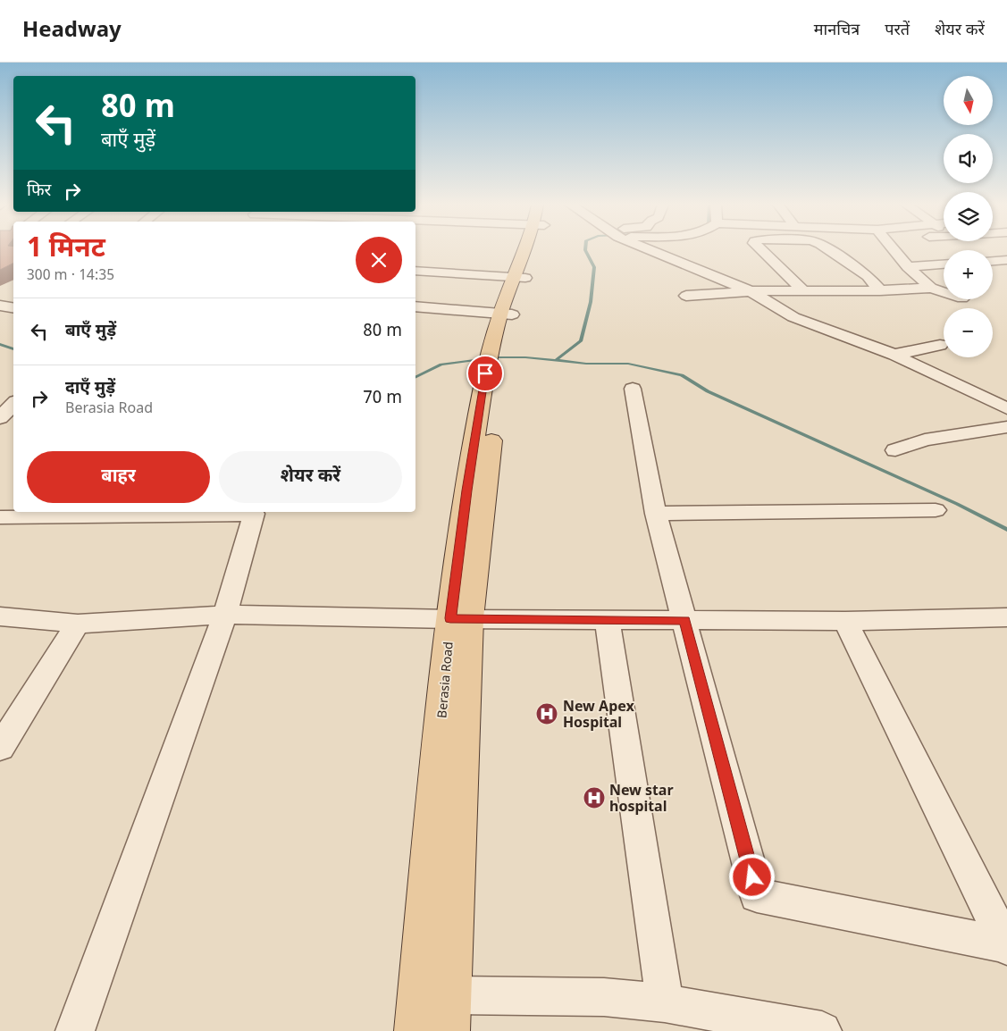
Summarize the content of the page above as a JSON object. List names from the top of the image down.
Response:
{
  "streets": {
    "main road": ["Berasia Road"]
  },
  "places": {
    "hospital": ["New Apex Hospital", "New star hospital"]
  },
  "north": "bottom",
  "page": {
    "header": "Headway",
    "nav": ["मानचित्र", "परतें", "शेयर करें"],
    "map_buttons": ["+", "−"],
    "turn": ["80 m", "बाएँ मुड़ें"],
    "then": "फिर",
    "heading": ["1 मिनट", "300 m · 14:35"],
    "list": [
      {
        "name": "बाएँ मुड़ें",
        "value": "80 m"
      },
      {
        "name": "दाएँ मुड़ें",
        "note": "Berasia Road",
        "value": "70 m"
      }
    ],
    "buttons": ["बाहर", "शेयर करें"]
  }
}
